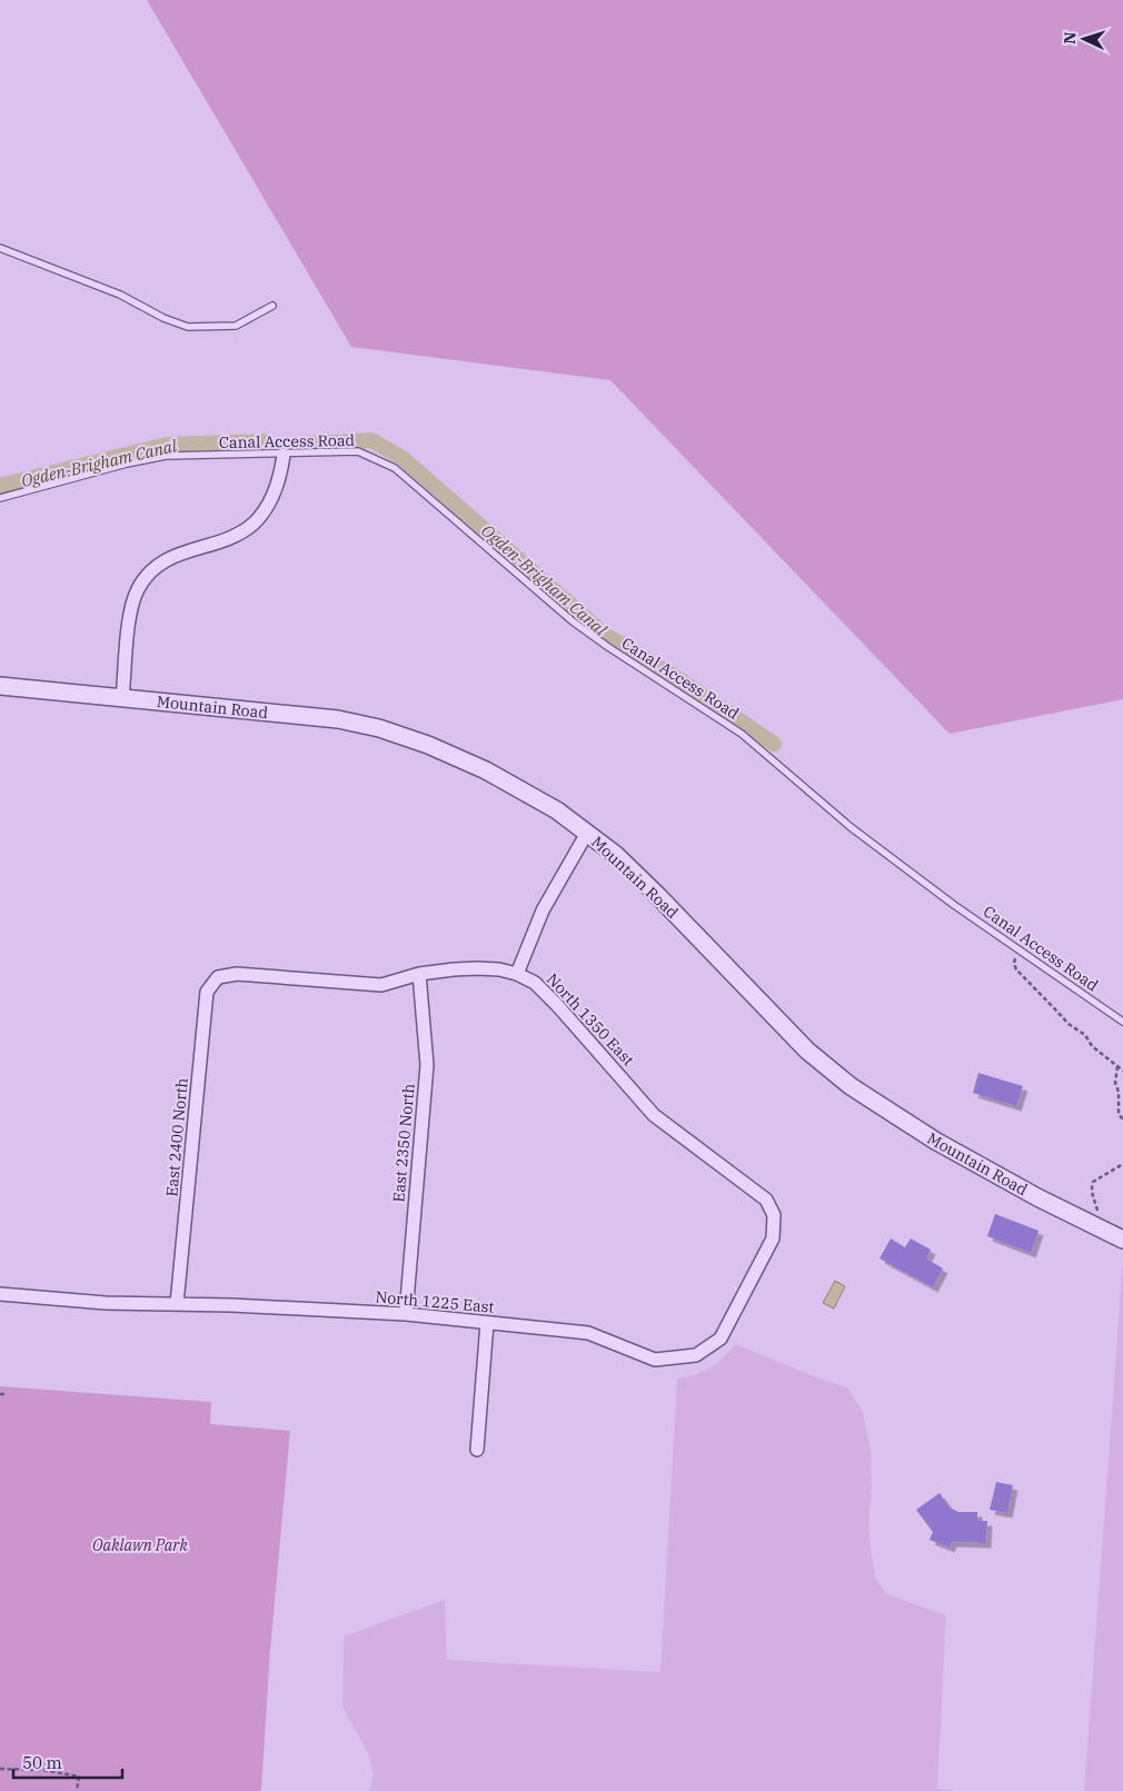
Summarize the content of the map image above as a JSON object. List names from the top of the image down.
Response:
{
  "streets": {
    "street": [
      "Mountain Road",
      "North 1350 East",
      "East 2400 North",
      "East 2350 North",
      "North 1225 East"
    ],
    "lane": ["Canal Access Road"]
  },
  "crossings": [
    ["North 1350 East", "East 2400 North"],
    ["North 1350 East", "East 2350 North"],
    ["North 1350 East", "North 1225 East"],
    ["East 2400 North", "North 1225 East"],
    ["East 2350 North", "North 1225 East"]
  ],
  "water": ["Ogden-Brigham Canal"],
  "parks": ["Oaklawn Park"],
  "scale_bar": "50 m",
  "north": "left"
}
